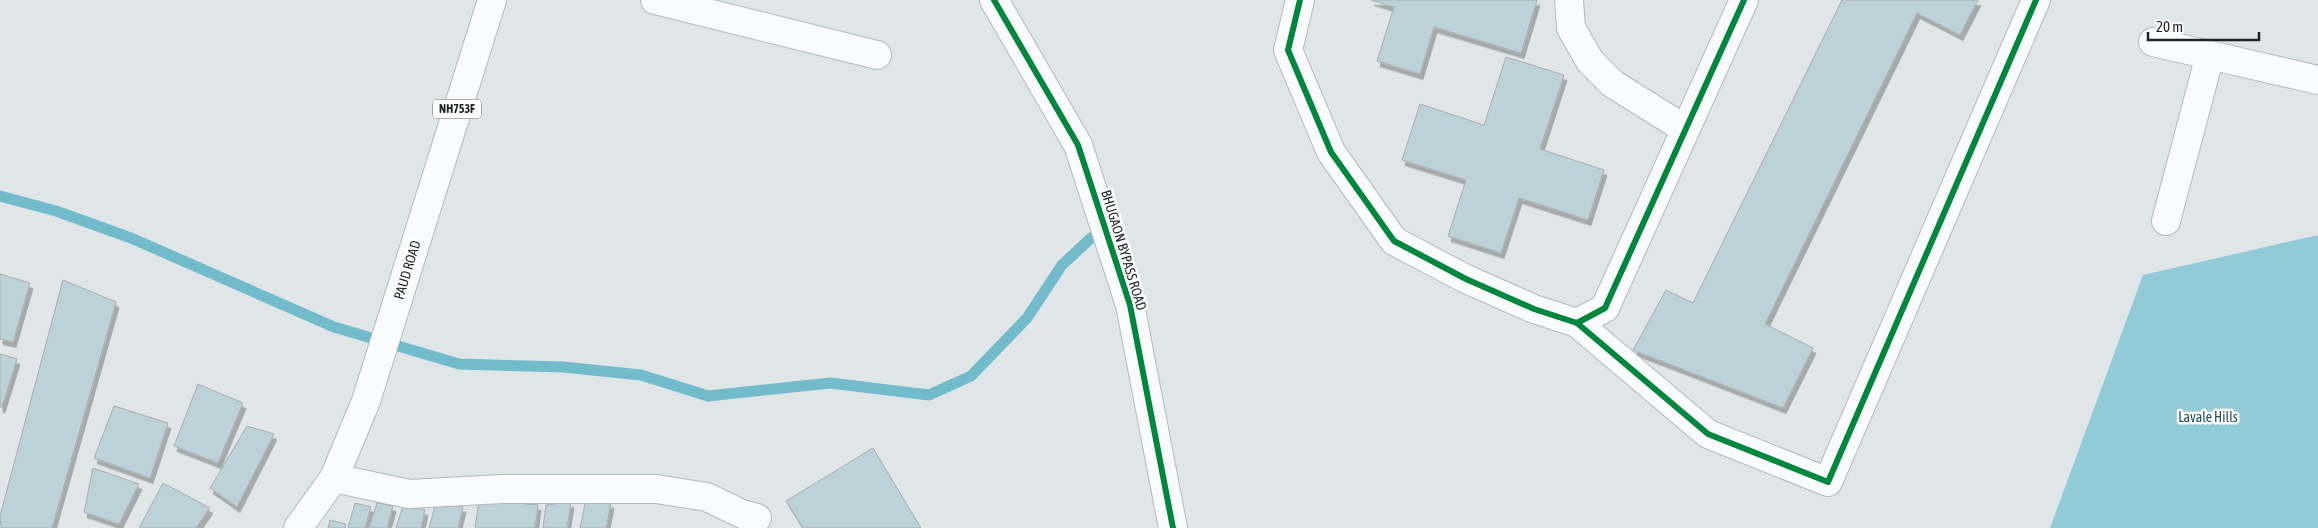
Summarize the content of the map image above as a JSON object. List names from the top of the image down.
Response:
{
  "streets": {
    "street": ["NH753F", "BHUGAON BYPASS ROAD", "PAUD ROAD"]
  },
  "parks": ["Lavale Hills"],
  "scale_bar": "20 m"
}
